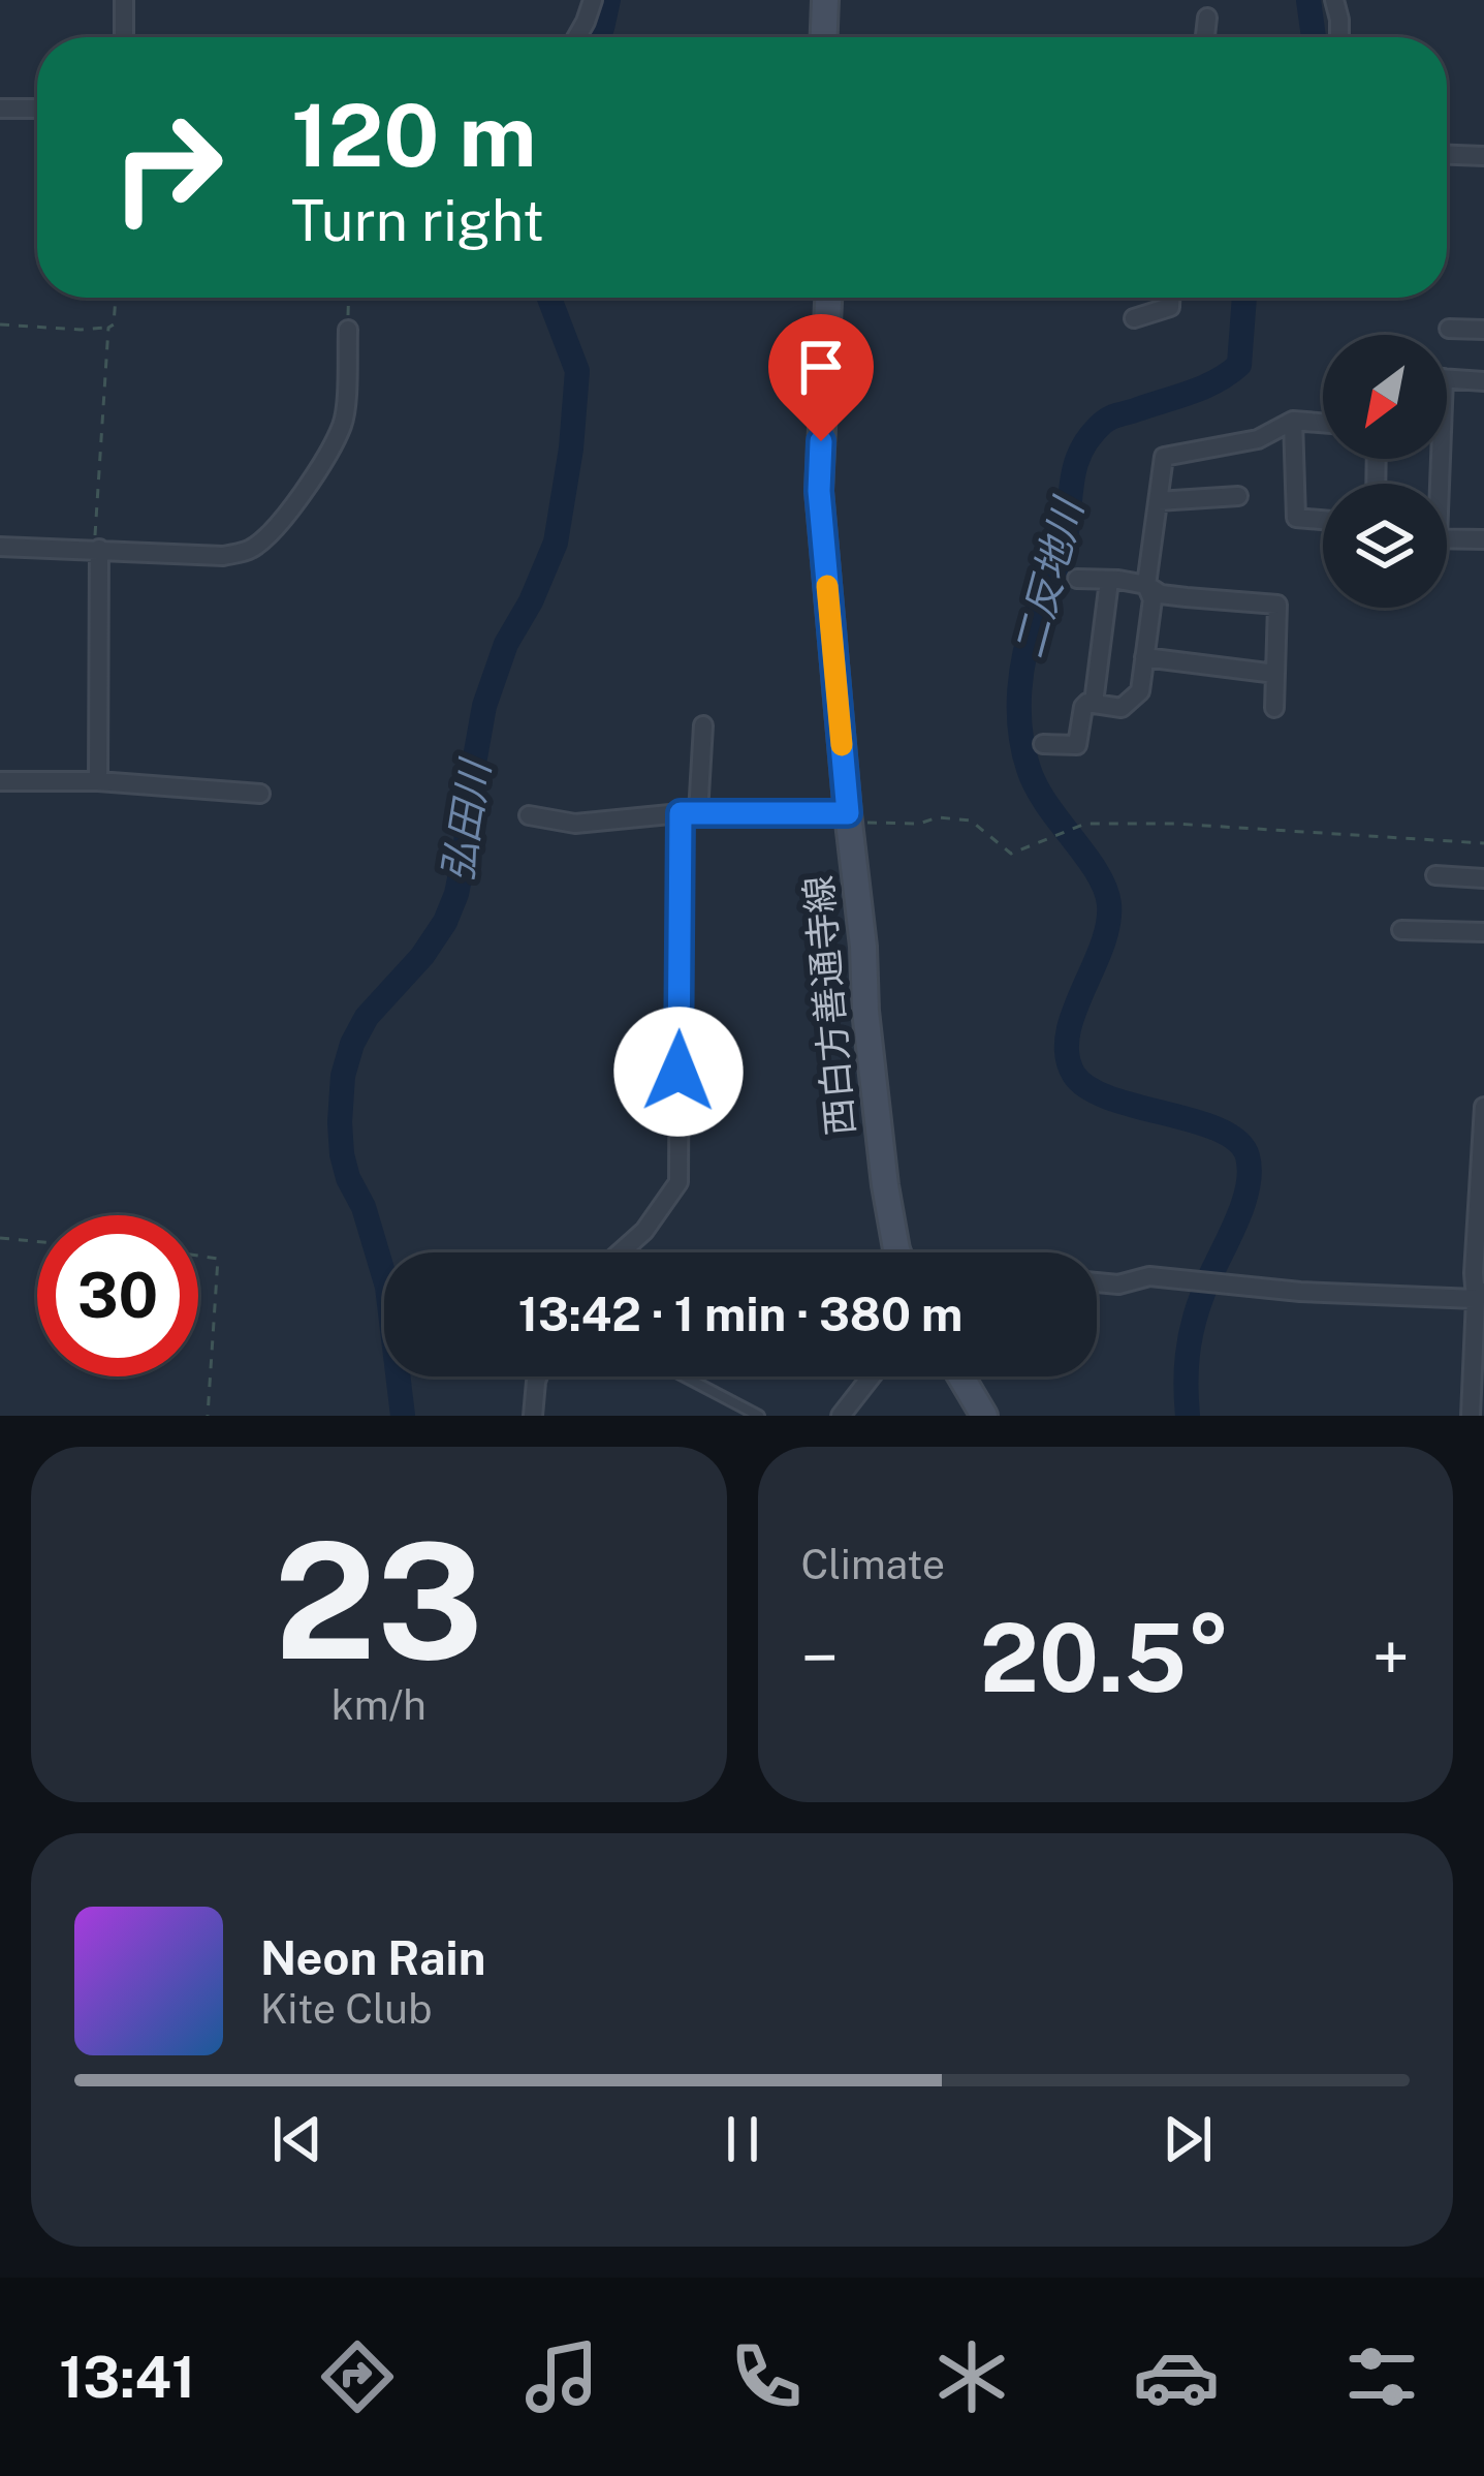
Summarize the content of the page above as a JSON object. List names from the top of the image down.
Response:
{
  "streets": {
    "main road": ["西白方善通寺線"]
  },
  "water": ["二反地川", "弘田川"],
  "north": "bottom left",
  "page": {
    "turn": ["120 m", "Turn right"],
    "limit": "30",
    "trip": "13:42 · 1 min · 380 m",
    "tile": [
      ["23", "km/h"],
      "Climate"
    ],
    "heat": ["−", "20.5°", "+"],
    "song": ["Neon Rain", "Kite Club"],
    "tabs": "13:41"
  }
}
